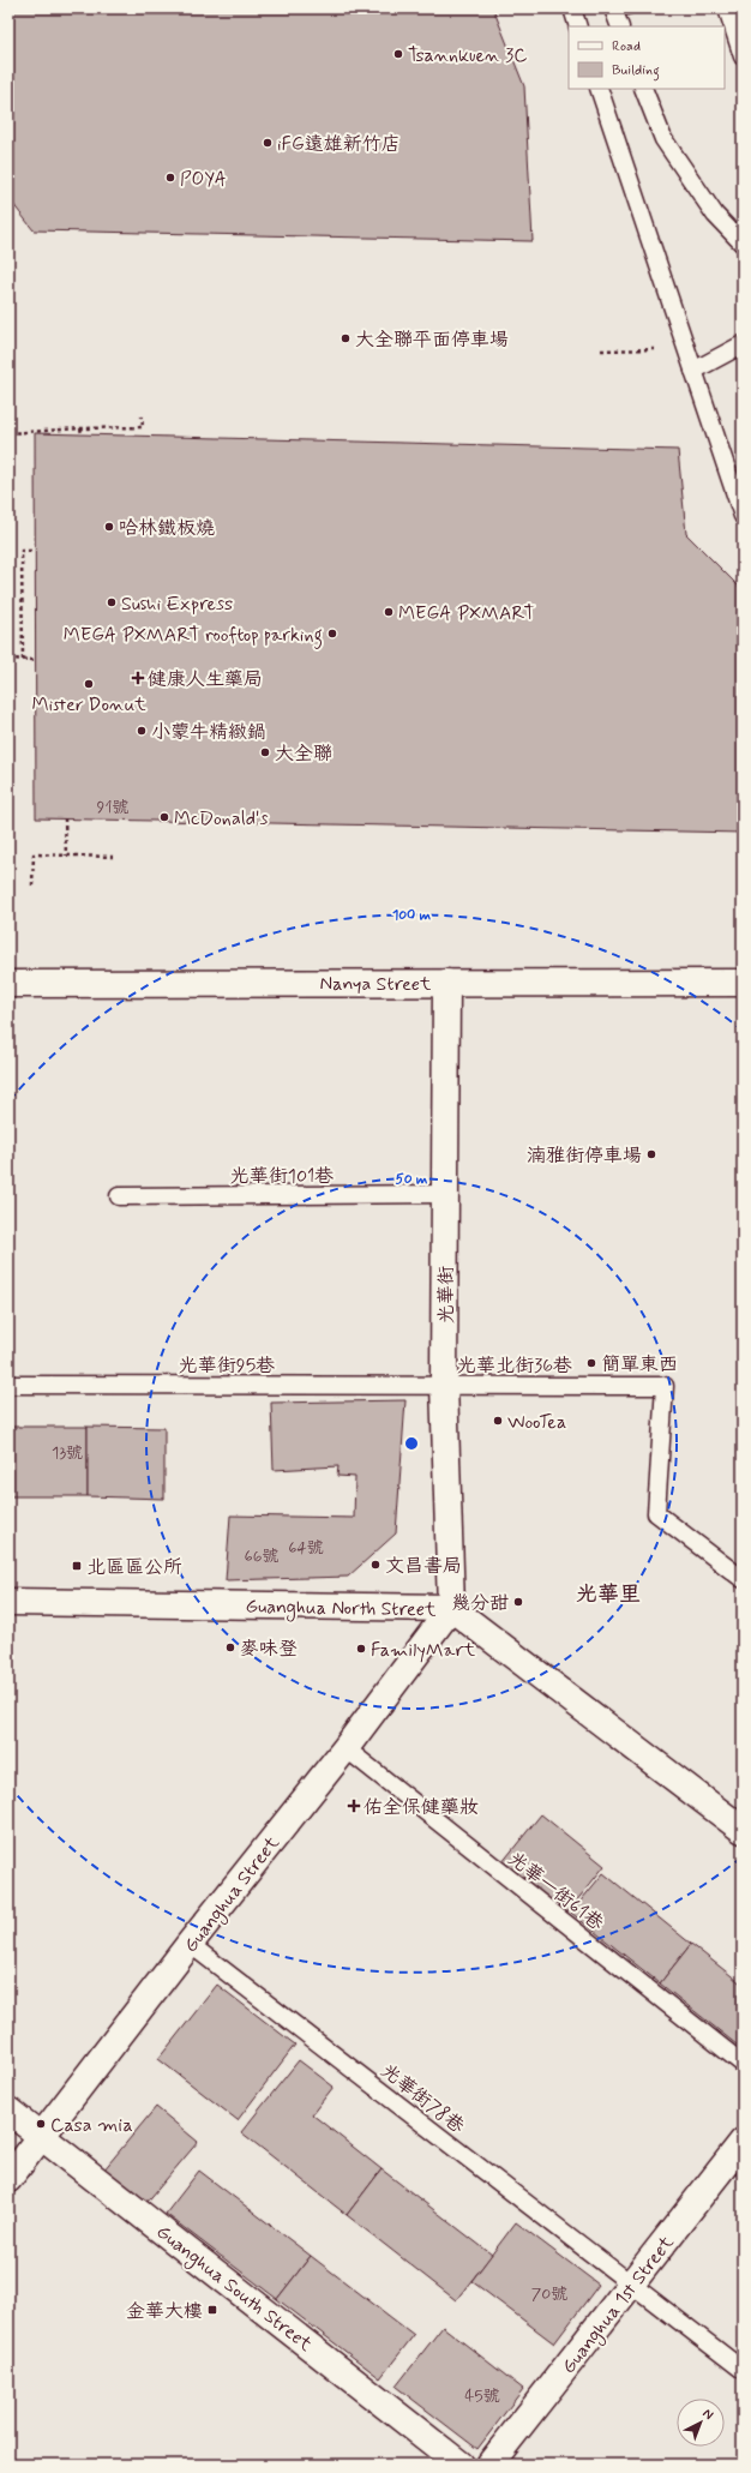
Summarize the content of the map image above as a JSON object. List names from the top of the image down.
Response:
{
  "streets": {
    "street": [
      "Nanya Street",
      "光華街",
      "Guanghua North Street",
      "Guanghua Street",
      "Guanghua South Street",
      "Guanghua 1st Street"
    ],
    "lane": [
      "光華街101巷",
      "光華街95巷",
      "光華北街36巷",
      "光華一街61巷",
      "光華街78巷"
    ]
  },
  "crossings": [
    ["Nanya Street", "光華街"],
    ["光華街101巷", "光華街"],
    ["光華街", "光華街95巷"],
    ["光華街", "光華北街36巷"],
    ["光華街", "Guanghua North Street"],
    ["光華街", "Guanghua Street"],
    ["光華街95巷", "光華北街36巷"],
    ["Guanghua North Street", "Guanghua Street"],
    ["光華一街61巷", "Guanghua Street"],
    ["Guanghua Street", "光華街78巷"],
    ["Guanghua Street", "Guanghua South Street"],
    ["光華街78巷", "Guanghua 1st Street"]
  ],
  "districts": ["光華里"],
  "places": {
    "other": [
      "Tsannkuen 3C",
      "iFG遠雄新竹店",
      "POYA",
      "大全聯平面停車場",
      "哈林鐵板燒",
      "Sushi Express",
      "MEGA PXMART",
      "MEGA PXMART rooftop parking",
      "Mister Donut",
      "小蒙牛精緻鍋",
      "大全聯",
      "McDonald's",
      "湳雅街停車場",
      "簡單東西",
      "WooTea",
      "文昌書局",
      "幾分甜",
      "麥味登",
      "FamilyMart",
      "Casa mia"
    ],
    "health": ["健康人生藥局", "佑全保健藥妝"],
    "transit": ["北區區公所", "金華大樓"]
  },
  "house_numbers": [
    "91號",
    "13號",
    "64號",
    "66號",
    "70號",
    "45號"
  ],
  "legend": ["Road", "Building"],
  "north": "top right",
  "rings": ["100 m", "50 m"]
}
